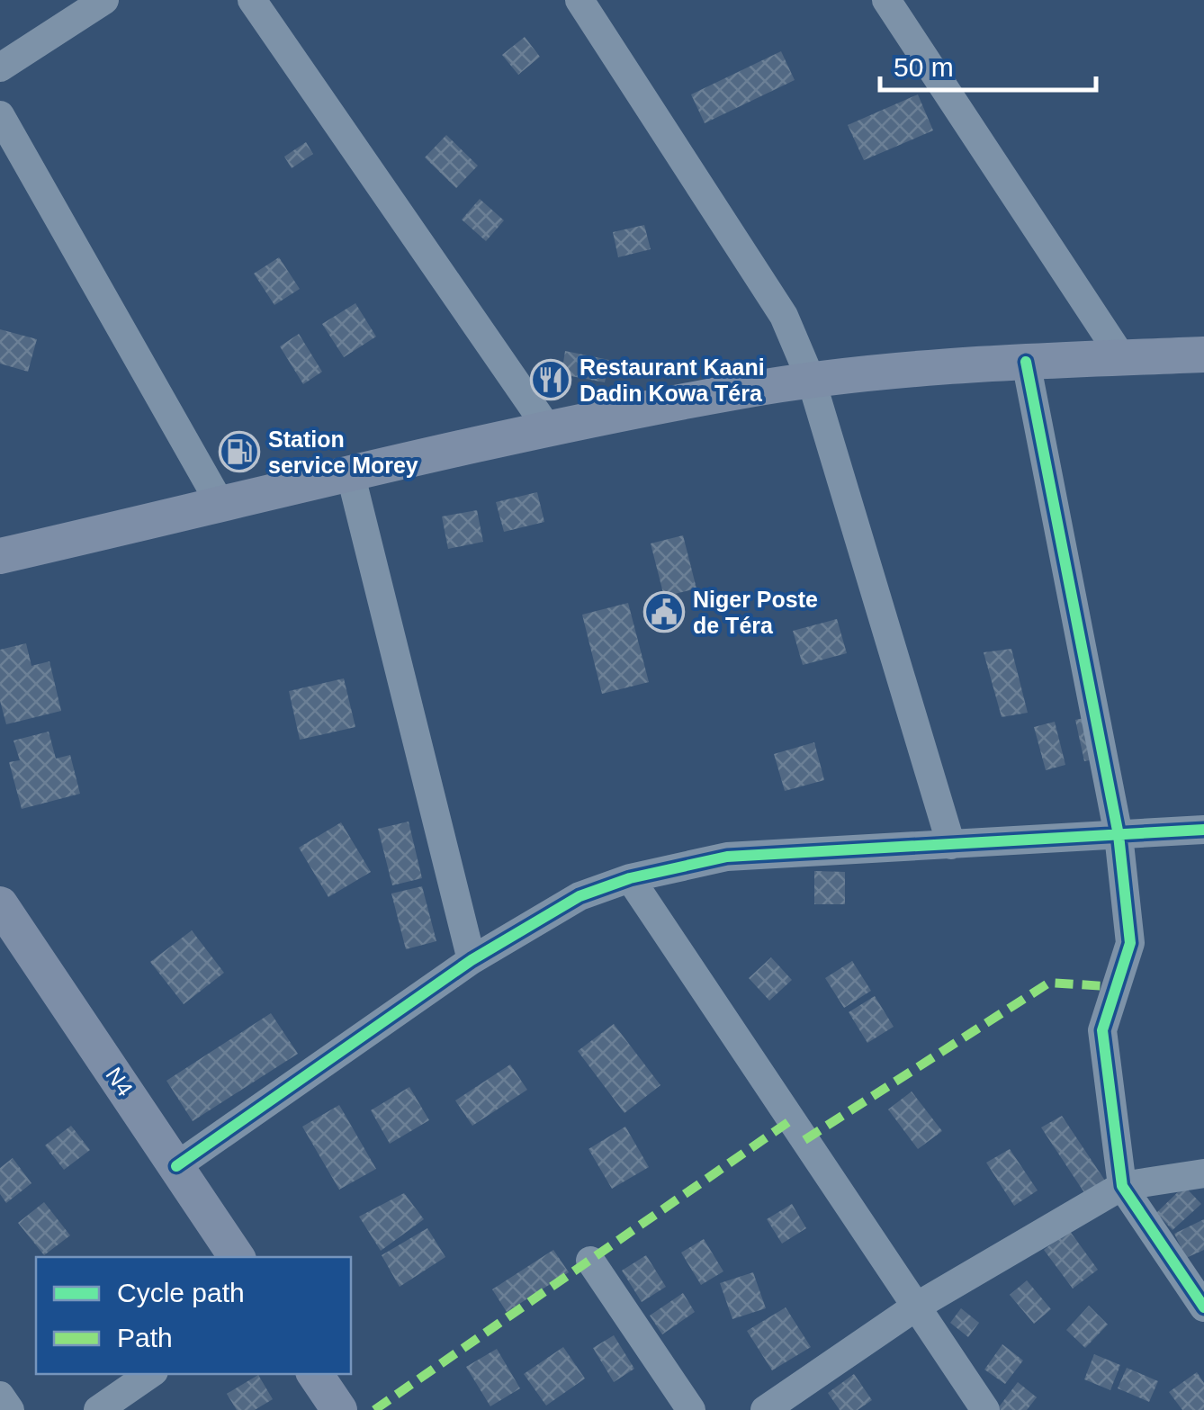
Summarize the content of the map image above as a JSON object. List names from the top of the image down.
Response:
{
  "streets": {
    "main road": ["N4"]
  },
  "places": {
    "restaurant": ["Restaurant Kaani Dadin Kowa Téra"],
    "fuel station": ["Station service Morey"],
    "public building": ["Niger Poste de Téra"]
  },
  "legend": ["Cycle path", "Path"],
  "scale_bar": "50 m"
}
